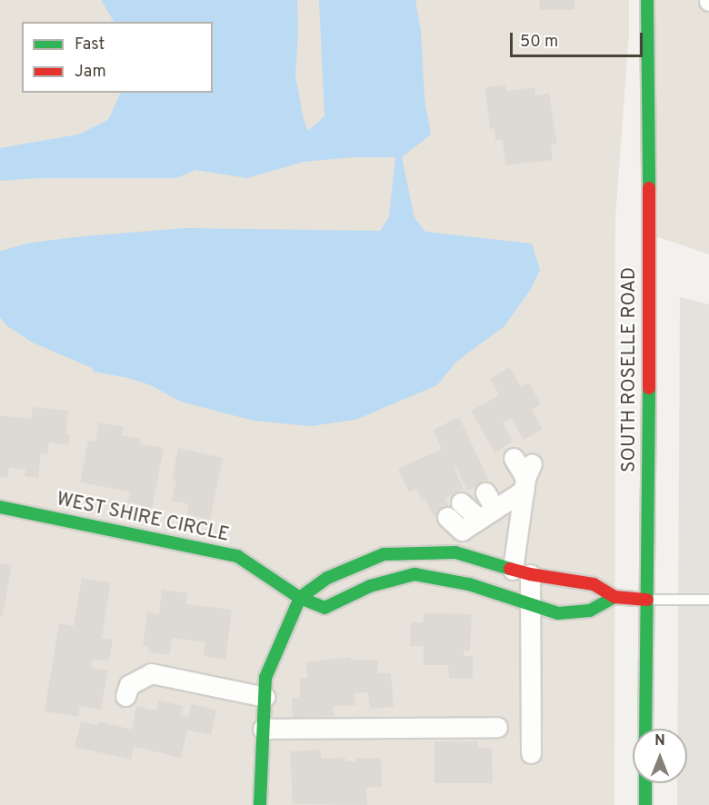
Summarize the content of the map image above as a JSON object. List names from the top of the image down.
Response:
{
  "streets": {
    "street": ["SOUTH ROSELLE ROAD", "WEST SHIRE CIRCLE"]
  },
  "legend": ["Fast", "Jam"],
  "scale_bar": "50 m",
  "north": "top"
}
